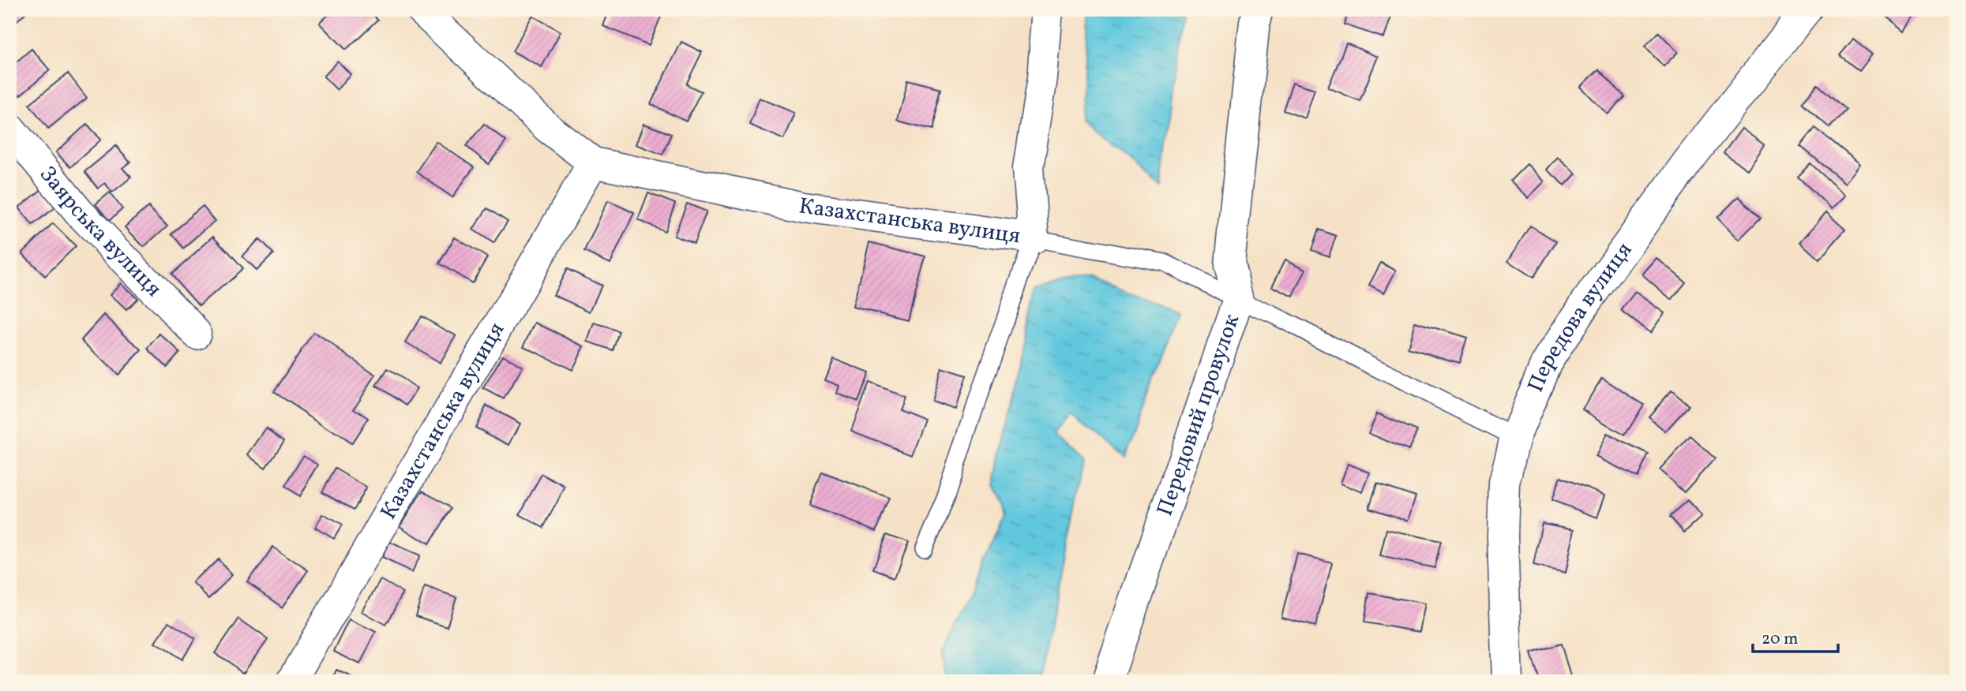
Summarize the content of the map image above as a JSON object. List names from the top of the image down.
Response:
{
  "streets": {
    "street": [
      "Казахстанська вулиця",
      "Заярська вулиця",
      "Передова вулиця",
      "Передовий провулок"
    ]
  },
  "scale_bar": "20 m"
}
